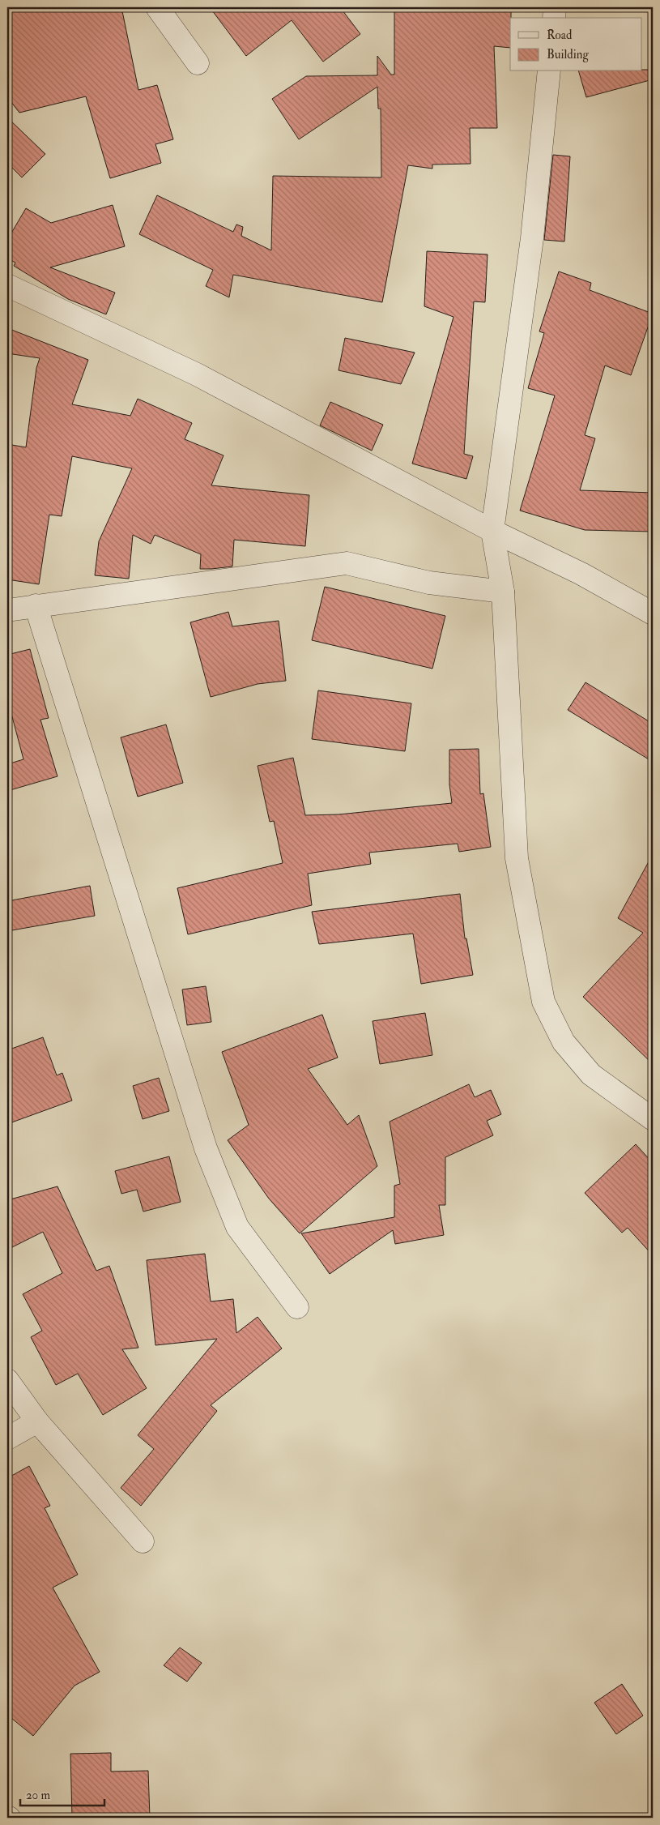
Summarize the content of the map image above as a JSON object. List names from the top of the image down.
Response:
{
  "legend": ["Road", "Building"],
  "scale_bar": "20 m"
}
